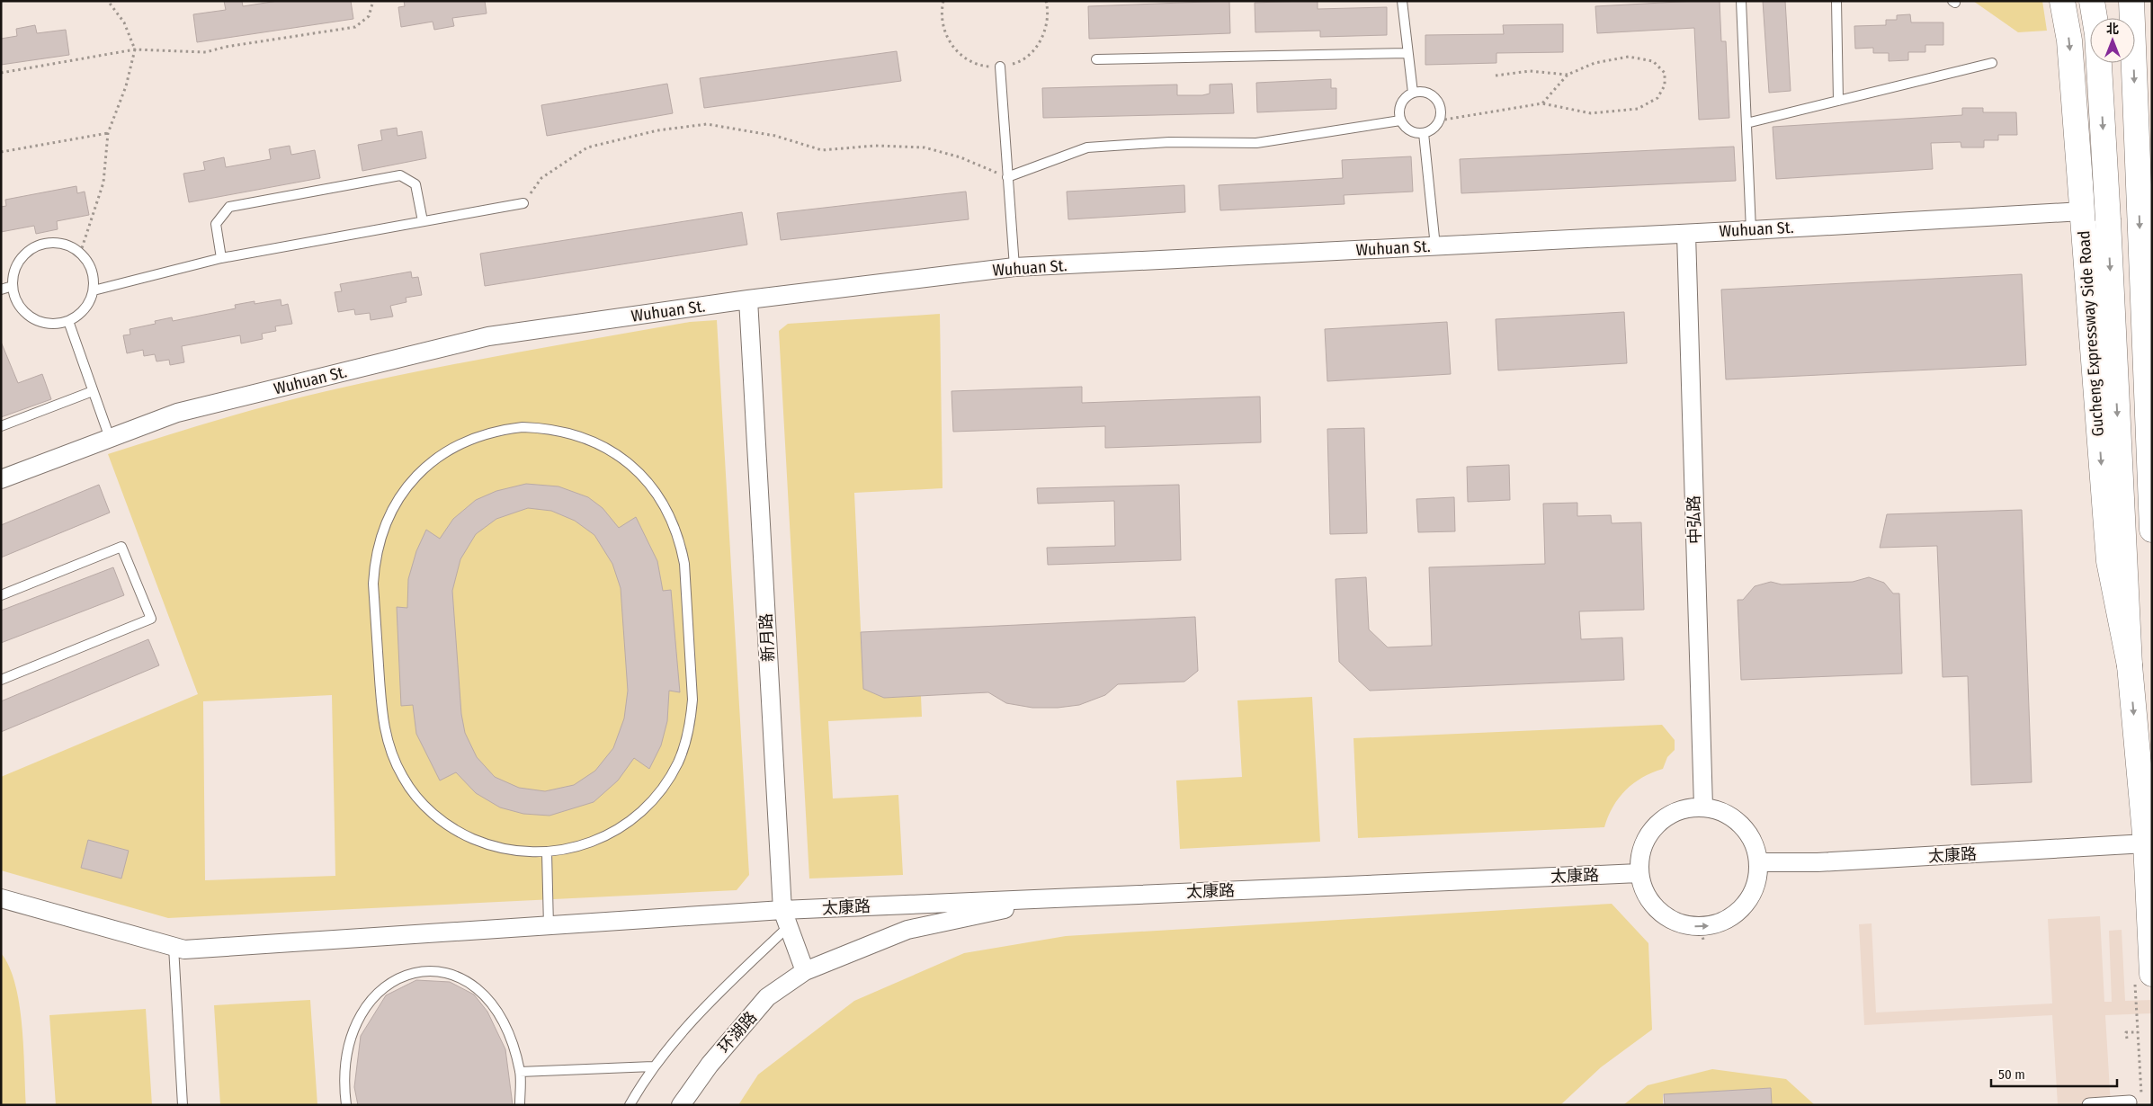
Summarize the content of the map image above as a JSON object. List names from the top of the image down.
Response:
{
  "streets": {
    "main road": ["Gucheng Expressway Side Road"],
    "street": [
      "Wuhuan St.",
      "中弘路",
      "新月路",
      "太康路",
      "环湖路"
    ]
  },
  "crossings": [
    ["Wuhuan St.", "Gucheng Expressway Side Road"],
    ["Wuhuan St.", "中弘路"],
    ["Wuhuan St.", "新月路"],
    ["中弘路", "太康路"],
    ["新月路", "太康路"],
    ["新月路", "环湖路"],
    ["太康路", "环湖路"]
  ],
  "scale_bar": "50 m",
  "north": "top"
}
